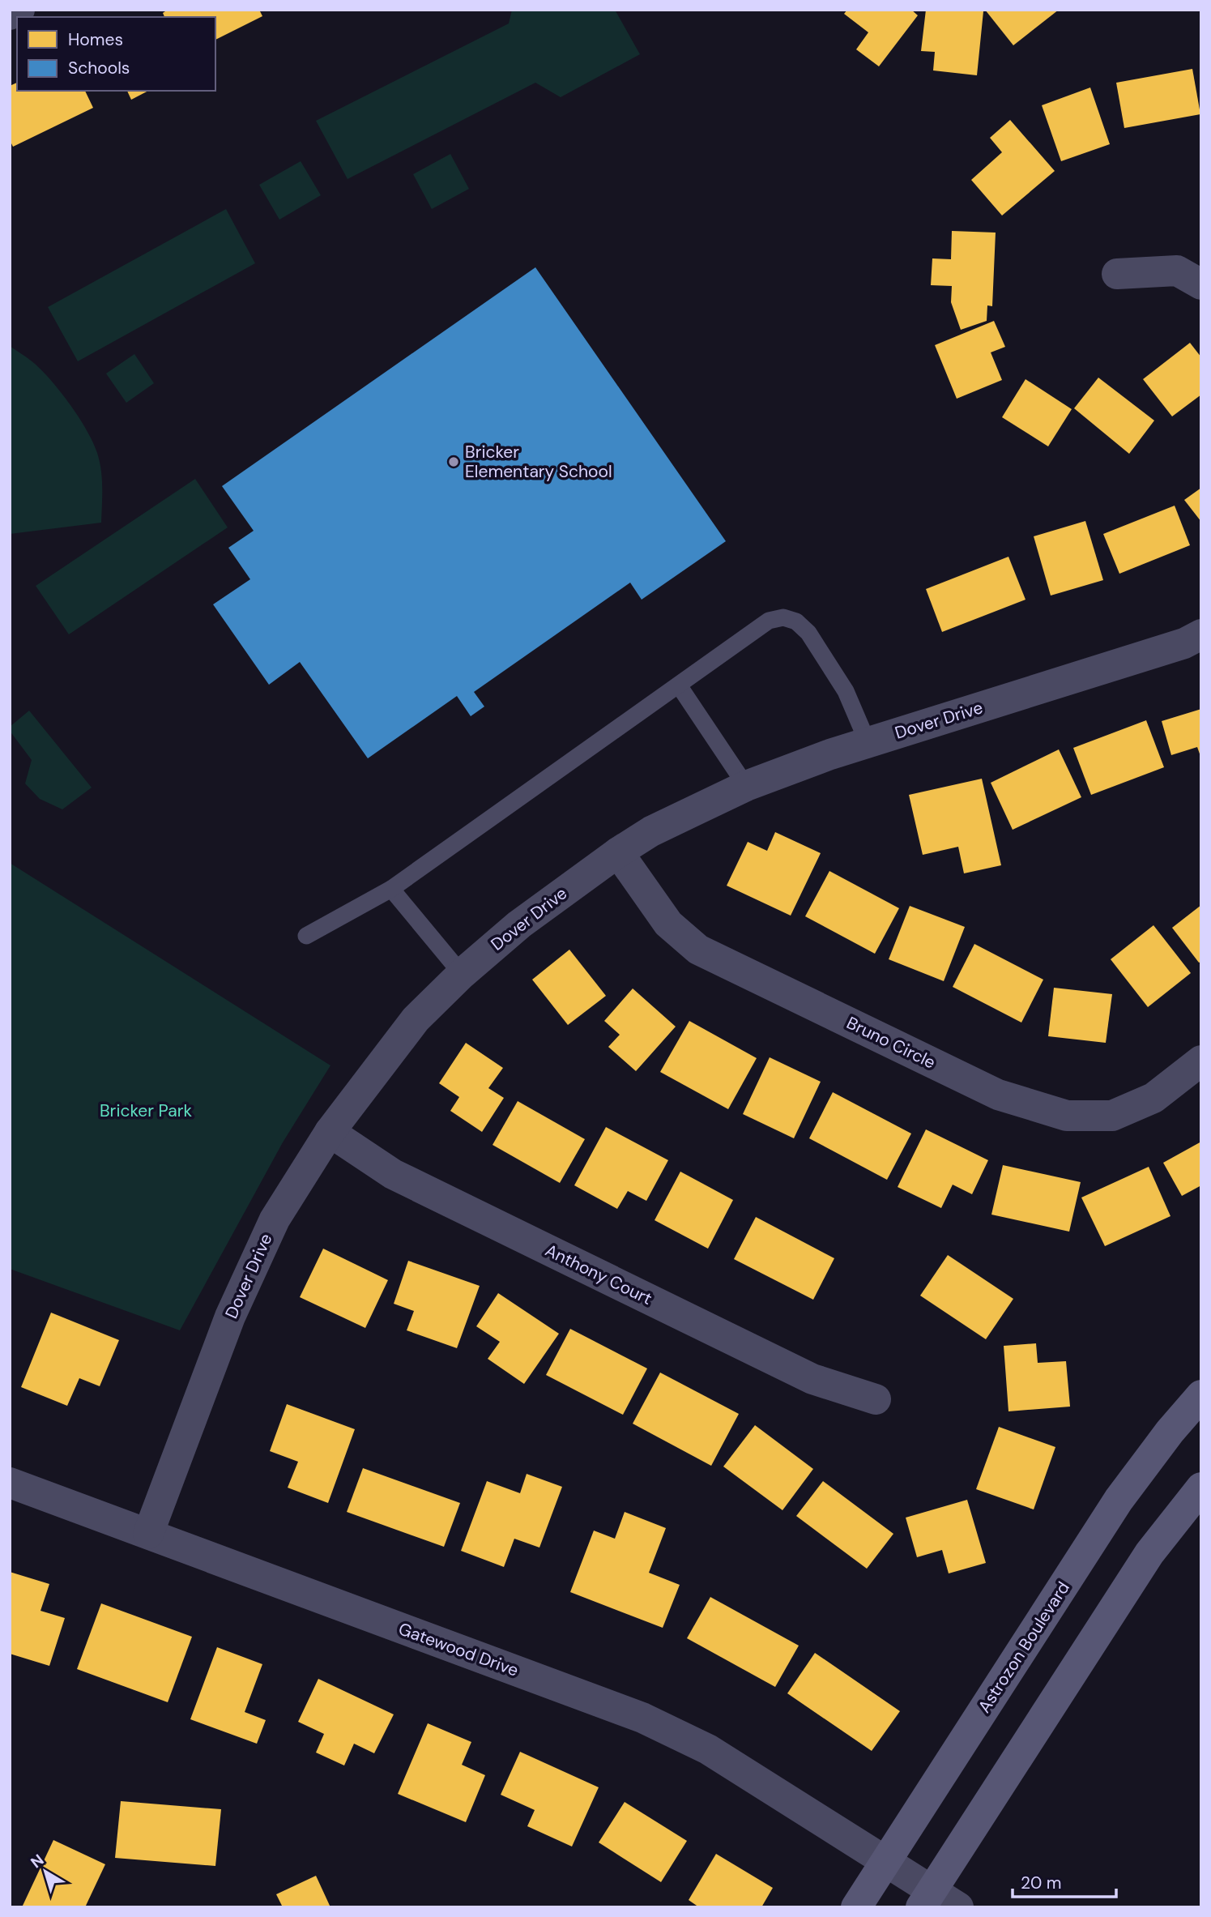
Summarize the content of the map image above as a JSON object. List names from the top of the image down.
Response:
{
  "streets": {
    "main road": ["Astrozon Boulevard"],
    "street": [
      "Dover Drive",
      "Bruno Circle",
      "Anthony Court",
      "Gatewood Drive"
    ]
  },
  "crossings": [
    ["Dover Drive", "Bruno Circle"],
    ["Dover Drive", "Anthony Court"],
    ["Dover Drive", "Gatewood Drive"],
    ["Astrozon Boulevard", "Gatewood Drive"]
  ],
  "parks": ["Bricker Park"],
  "places": ["Bricker Elementary School"],
  "legend": ["Homes", "Schools"],
  "scale_bar": "20 m",
  "north": "top left"
}
